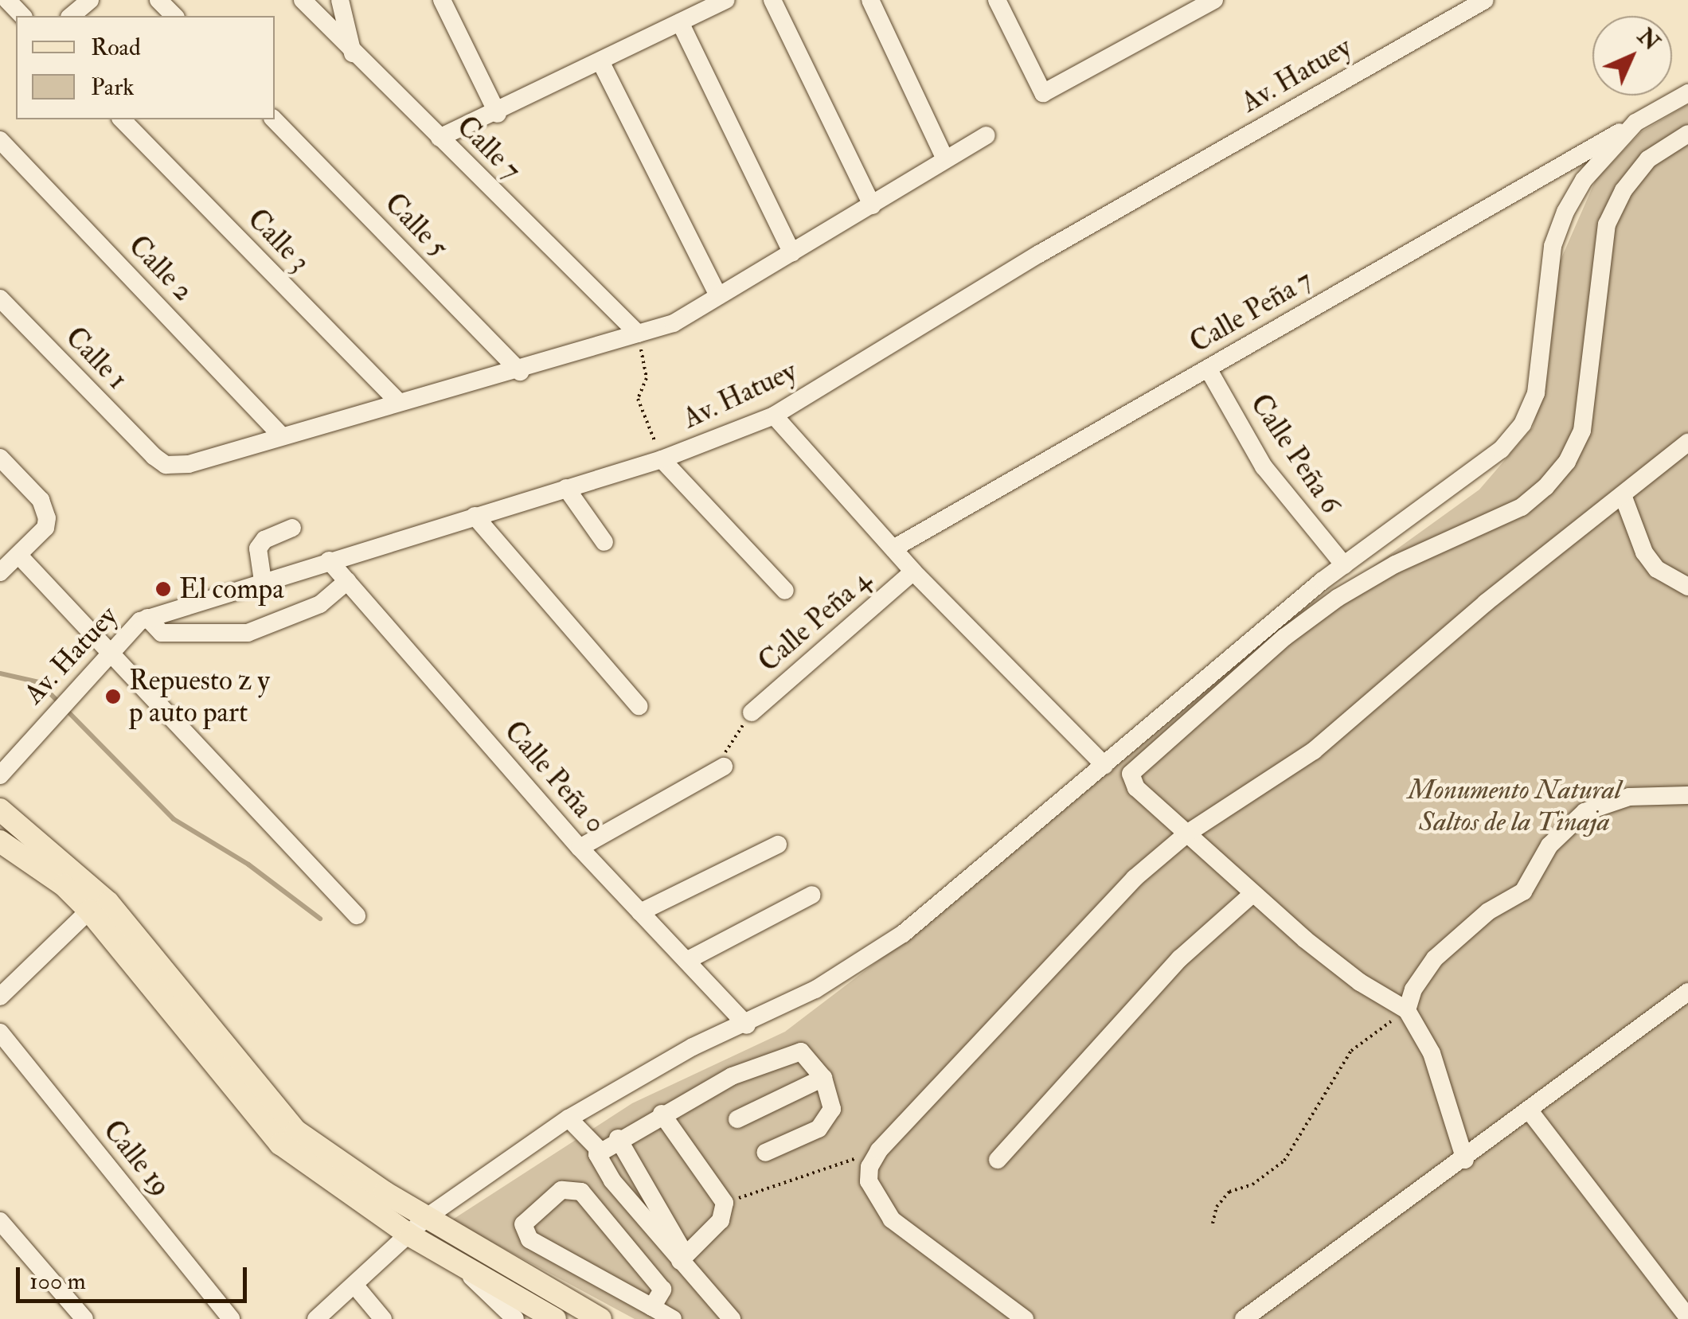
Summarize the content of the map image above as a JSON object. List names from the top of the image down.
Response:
{
  "streets": {
    "street": [
      "Av. Hatuey",
      "Calle 7",
      "Calle 5",
      "Calle 3",
      "Calle 2",
      "Calle Peña 7",
      "Calle 1",
      "Calle Peña 6",
      "Calle Peña 4",
      "Calle Peña 0",
      "Calle 19"
    ]
  },
  "crossings": [
    ["Av. Hatuey", "Calle Peña 0"],
    ["Calle 2", "Calle 1"],
    ["Calle Peña 7", "Calle Peña 6"]
  ],
  "parks": ["Monumento Natural Saltos de la Tinaja"],
  "places": ["El compa", "Repuesto z y p auto part"],
  "legend": ["Road", "Park"],
  "scale_bar": "100 m",
  "north": "top right"
}
